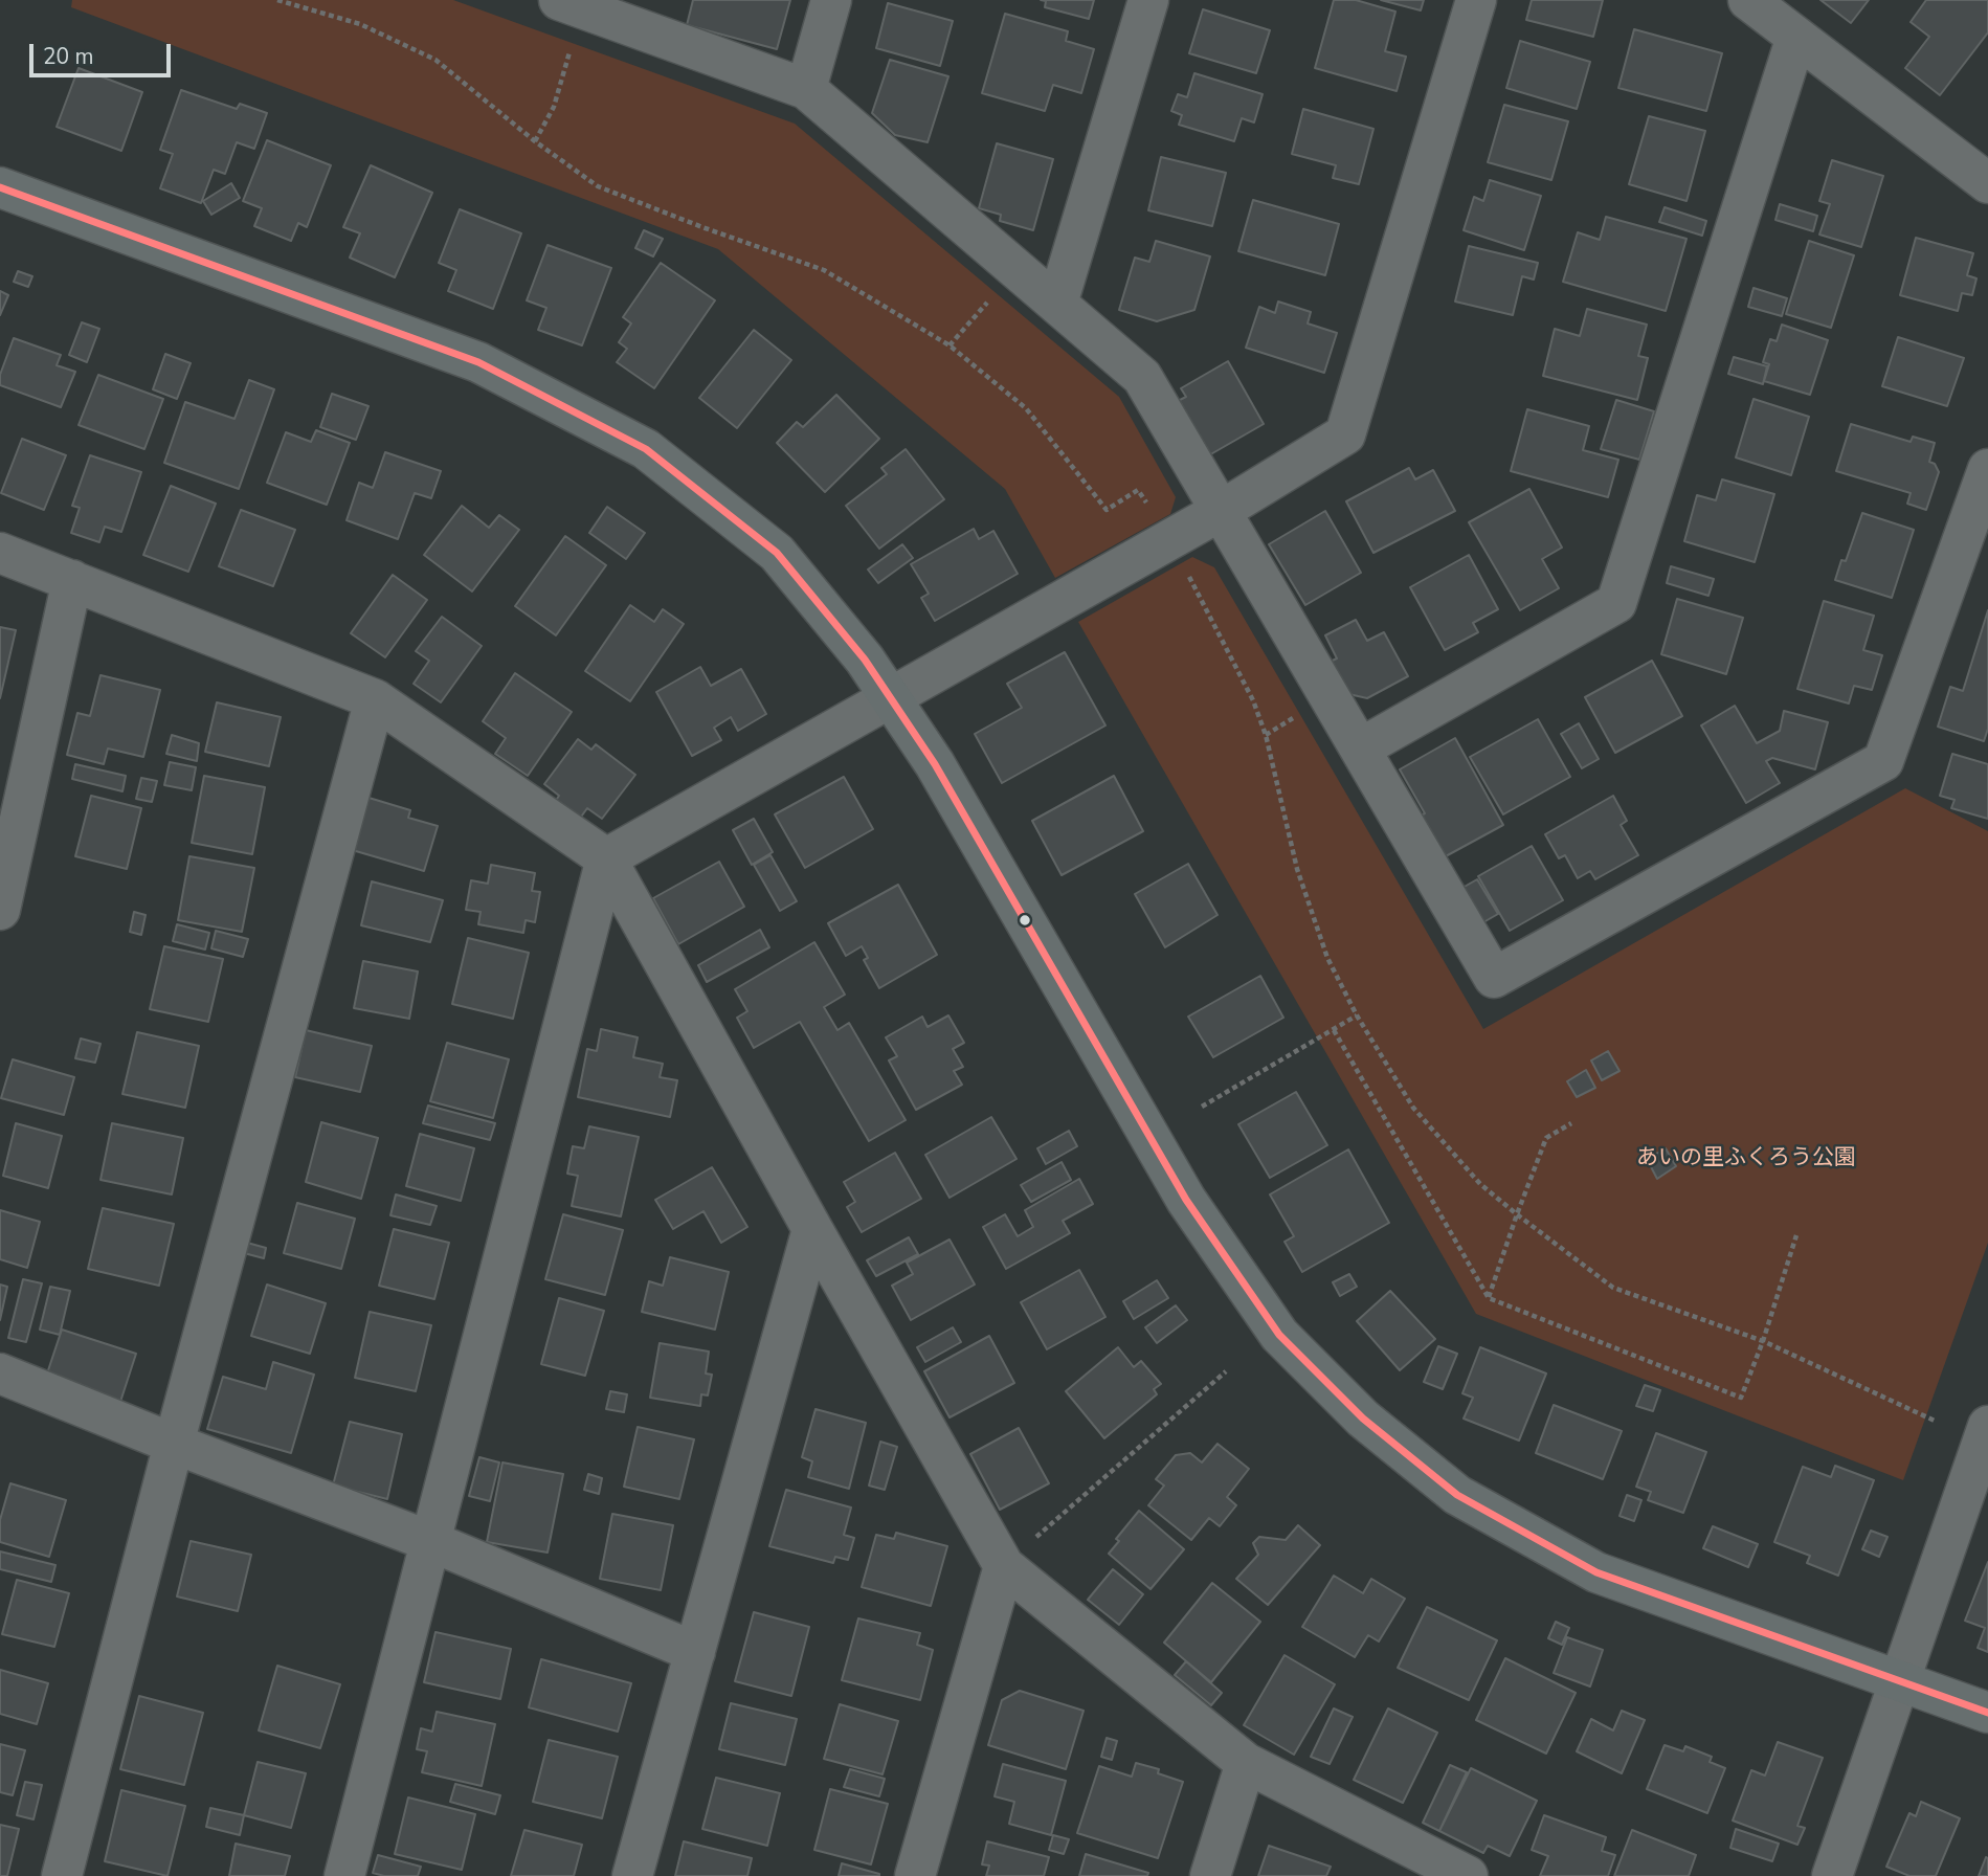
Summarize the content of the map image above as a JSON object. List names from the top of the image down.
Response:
{
  "parks": ["あいの里ふくろう公園"],
  "scale_bar": "20 m"
}
